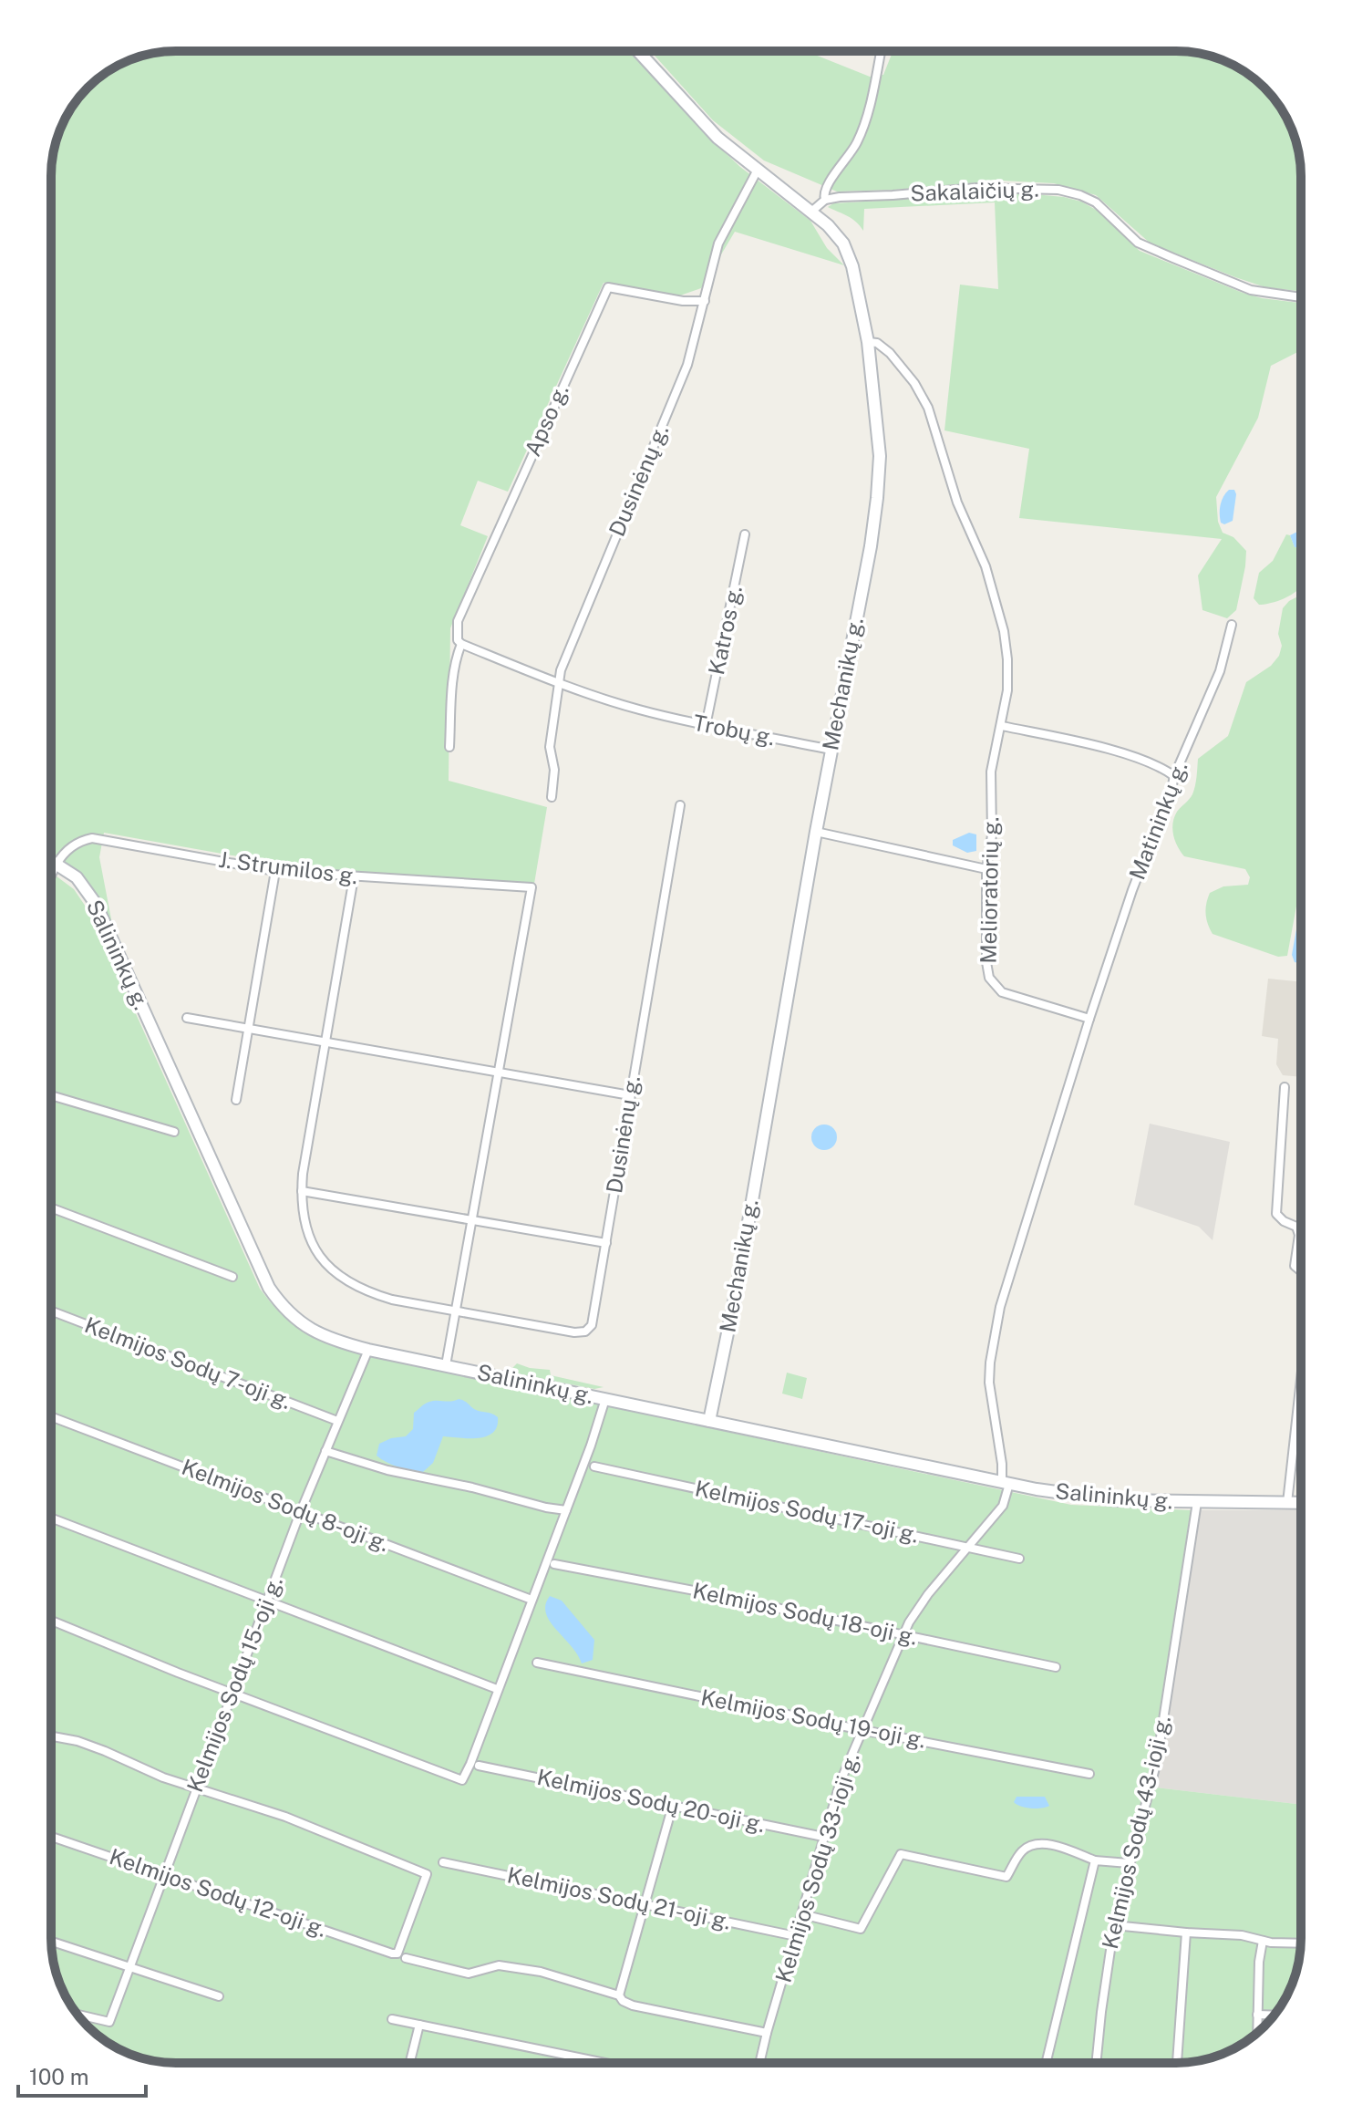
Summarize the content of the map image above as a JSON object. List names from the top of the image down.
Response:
{
  "streets": {
    "main road": ["Mechanikų g.", "Salininkų g."],
    "street": [
      "Sakalaičių g.",
      "Apso g.",
      "Dusinėnų g.",
      "Katros g.",
      "Trobų g.",
      "Matininkų g.",
      "J. Strumilos g.",
      "Melioratorių g.",
      "Kelmijos Sodų 7-oji g.",
      "Kelmijos Sodų 8-oji g.",
      "Kelmijos Sodų 17-oji g.",
      "Kelmijos Sodų 18-oji g.",
      "Kelmijos Sodų 15-oji g.",
      "Kelmijos Sodų 19-oji g.",
      "Kelmijos Sodų 20-oji g.",
      "Kelmijos Sodų 43-ioji g.",
      "Kelmijos Sodų 33-ioji g.",
      "Kelmijos Sodų 12-oji g.",
      "Kelmijos Sodų 21-oji g."
    ]
  },
  "crossings": [
    ["Apso g.", "Dusinėnų g."],
    ["Dusinėnų g.", "Mechanikų g."],
    ["Dusinėnų g.", "Trobų g."],
    ["Dusinėnų g.", "J. Strumilos g."],
    ["Katros g.", "Trobų g."],
    ["Mechanikų g.", "Trobų g."],
    ["Mechanikų g.", "Melioratorių g."],
    ["Mechanikų g.", "Salininkų g."],
    ["Matininkų g.", "Melioratorių g."],
    ["J. Strumilos g.", "Salininkų g."],
    ["Salininkų g.", "Kelmijos Sodų 15-oji g."],
    ["Salininkų g.", "Kelmijos Sodų 43-ioji g."],
    ["Salininkų g.", "Kelmijos Sodų 33-ioji g."],
    ["Kelmijos Sodų 7-oji g.", "Kelmijos Sodų 15-oji g."],
    ["Kelmijos Sodų 8-oji g.", "Kelmijos Sodų 15-oji g."],
    ["Kelmijos Sodų 17-oji g.", "Kelmijos Sodų 33-ioji g."],
    ["Kelmijos Sodų 18-oji g.", "Kelmijos Sodų 33-ioji g."],
    ["Kelmijos Sodų 15-oji g.", "Kelmijos Sodų 12-oji g."],
    ["Kelmijos Sodų 19-oji g.", "Kelmijos Sodų 33-ioji g."],
    ["Kelmijos Sodų 20-oji g.", "Kelmijos Sodų 33-ioji g."],
    ["Kelmijos Sodų 33-ioji g.", "Kelmijos Sodų 21-oji g."]
  ],
  "scale_bar": "100 m"
}
